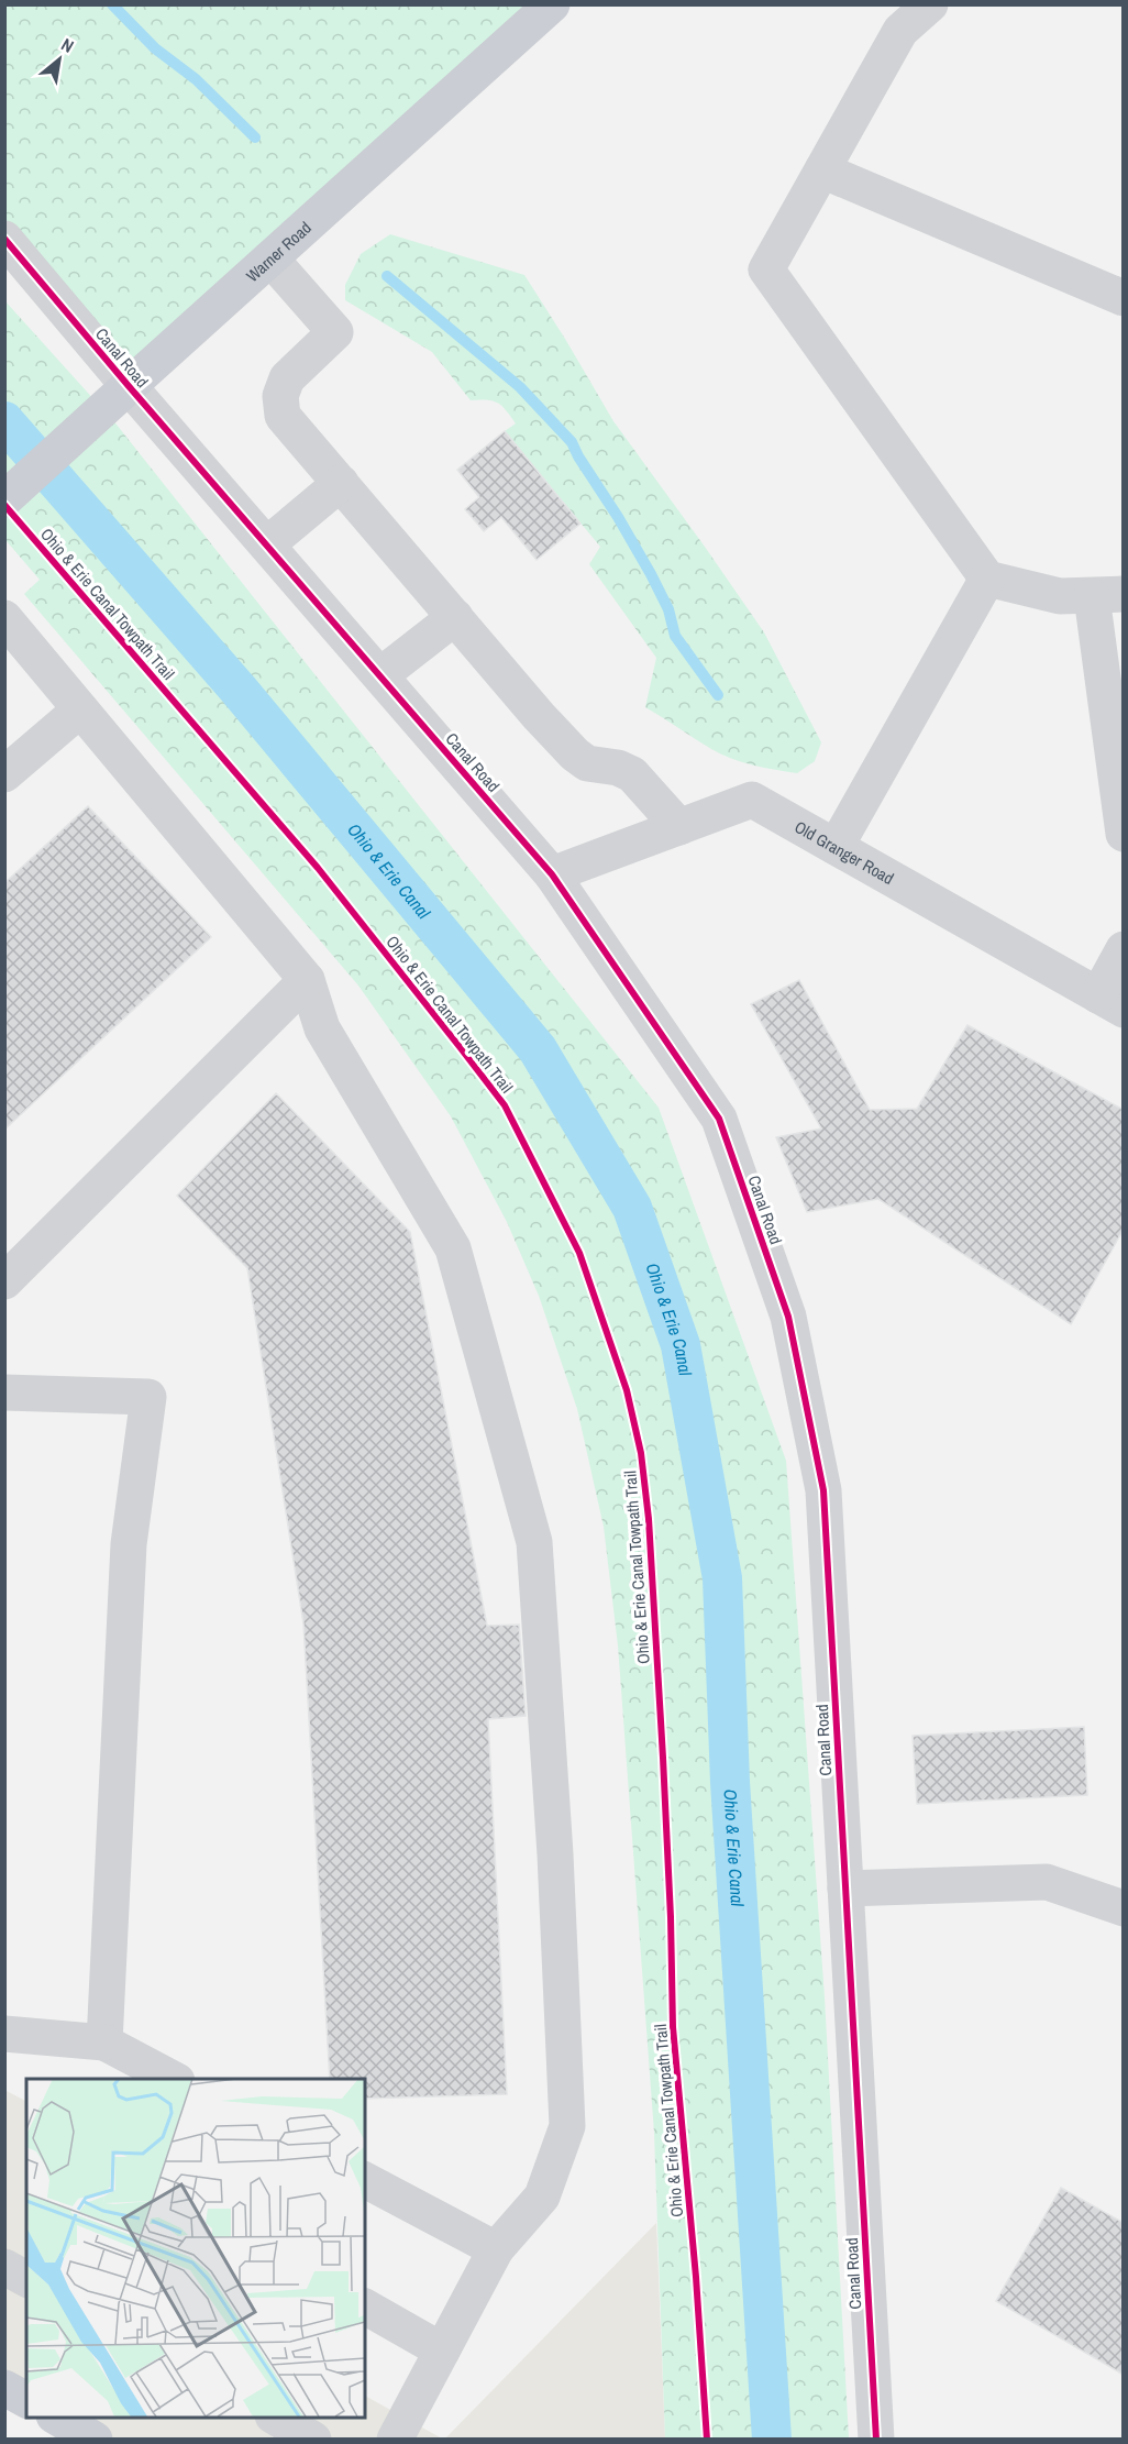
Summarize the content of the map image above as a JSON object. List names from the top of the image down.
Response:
{
  "streets": {
    "main road": ["Warner Road"],
    "street": ["Canal Road", "Old Granger Road"],
    "cycle path": ["Ohio & Erie Canal Towpath Trail"]
  },
  "crossings": [
    ["Warner Road", "Canal Road"],
    ["Canal Road", "Old Granger Road"]
  ],
  "water": ["Ohio & Erie Canal"],
  "north": "top right"
}
